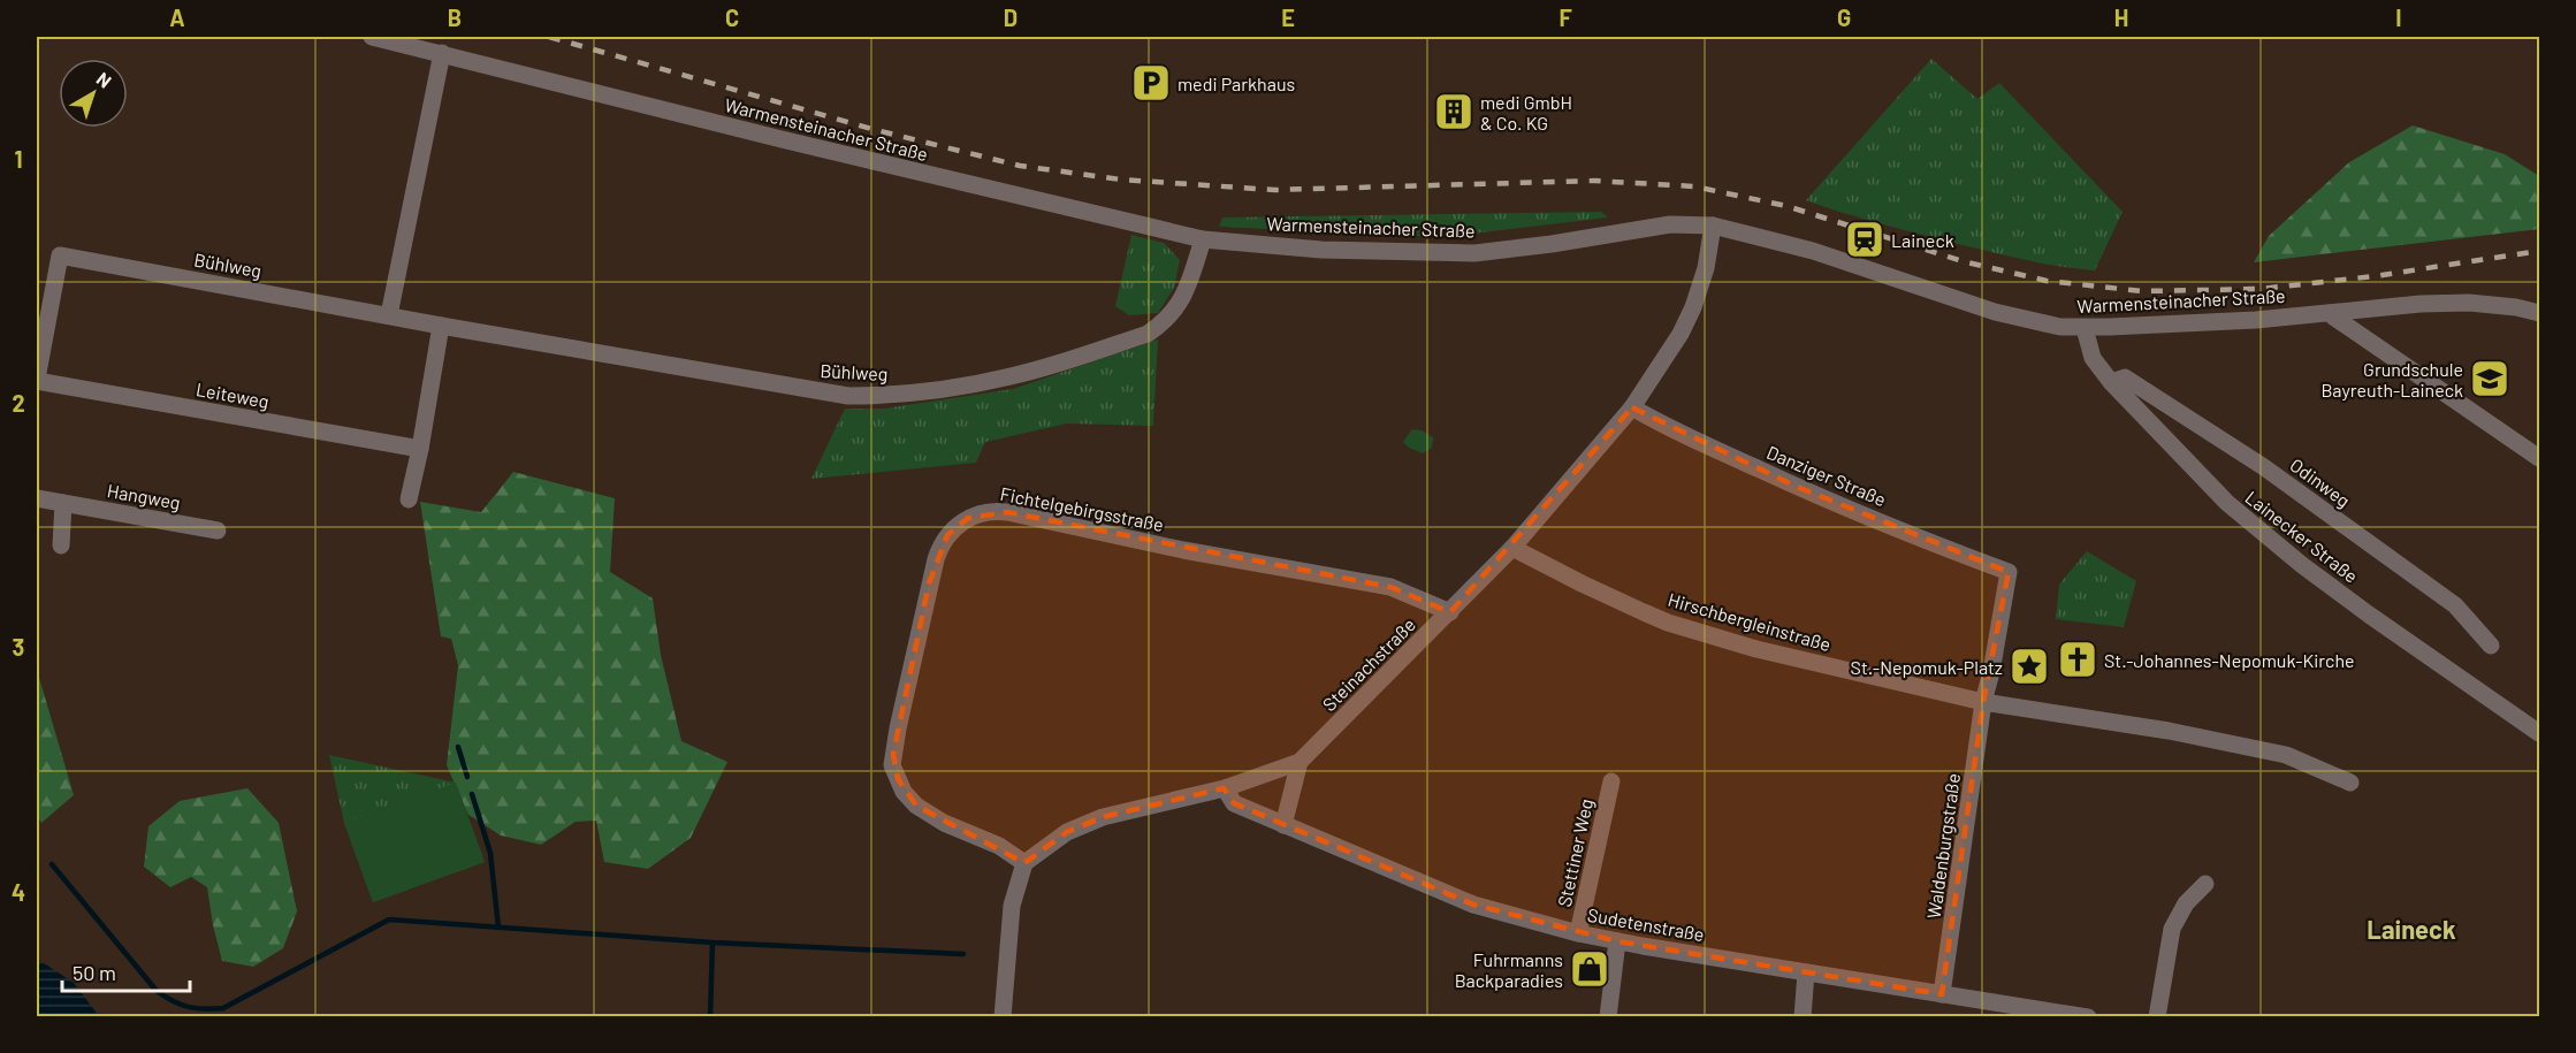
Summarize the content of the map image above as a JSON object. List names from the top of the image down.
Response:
{
  "streets": {
    "street": [
      "Warmensteinacher Straße",
      "Bühlweg",
      "Leiteweg",
      "Danziger Straße",
      "Odinweg",
      "Hangweg",
      "Fichtelgebirgsstraße",
      "Lainecker Straße",
      "Hirschbergleinstraße",
      "Steinachstraße",
      "Waldenburgstraße",
      "Stettiner Weg",
      "Sudetenstraße"
    ]
  },
  "crossings": [
    ["Warmensteinacher Straße", "Bühlweg"],
    ["Warmensteinacher Straße", "Lainecker Straße"],
    ["Warmensteinacher Straße", "Steinachstraße"],
    ["Bühlweg", "Leiteweg"],
    ["Danziger Straße", "Hirschbergleinstraße"],
    ["Danziger Straße", "Steinachstraße"],
    ["Danziger Straße", "Waldenburgstraße"],
    ["Odinweg", "Lainecker Straße"],
    ["Fichtelgebirgsstraße", "Steinachstraße"],
    ["Hirschbergleinstraße", "Steinachstraße"],
    ["Hirschbergleinstraße", "Waldenburgstraße"],
    ["Steinachstraße", "Sudetenstraße"],
    ["Waldenburgstraße", "Sudetenstraße"],
    ["Stettiner Weg", "Sudetenstraße"]
  ],
  "districts": ["Laineck"],
  "places": {
    "parking": ["medi Parkhaus"],
    "building": ["medi GmbH & Co. KG"],
    "station": ["Laineck"],
    "school or university": ["Grundschule Bayreuth-Laineck"],
    "church": ["St.-Johannes-Nepomuk-Kirche"],
    "place": ["St.-Nepomuk-Platz"],
    "shop": ["Fuhrmanns Backparadies"]
  },
  "scale_bar": "50 m",
  "north": "top right",
  "grid": {
    "columns": [
      "A",
      "B",
      "C",
      "D",
      "E",
      "F",
      "G",
      "H",
      "I"
    ],
    "rows": [
      "1",
      "2",
      "3",
      "4"
    ]
  }
}
